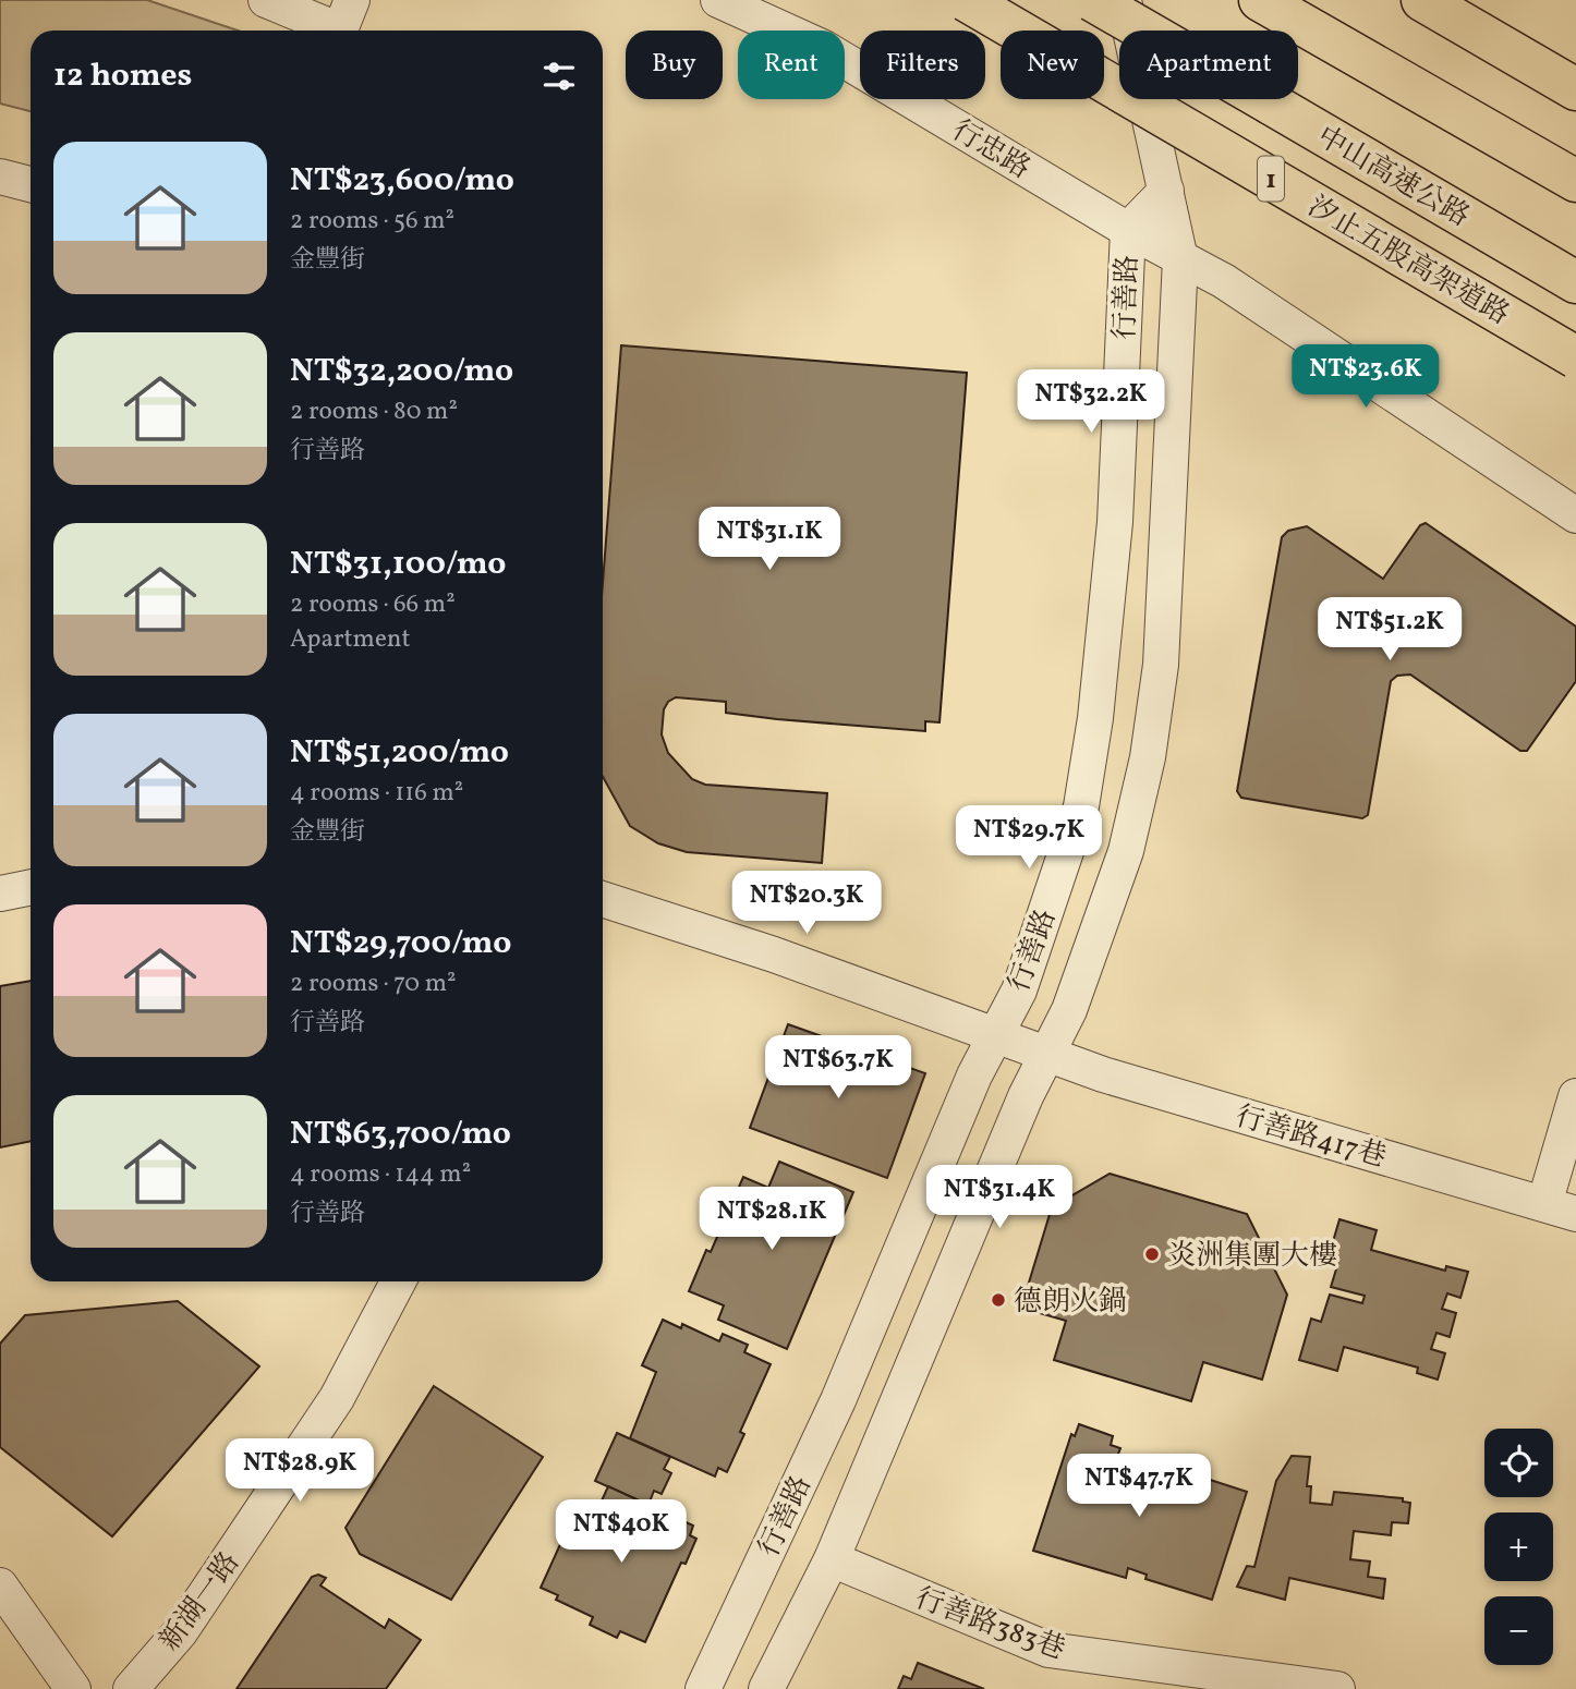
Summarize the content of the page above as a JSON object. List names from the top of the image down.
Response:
{
  "streets": {
    "highway": ["中山高速公路", "1", "汐止五股高架道路"],
    "street": [
      "行忠路",
      "行善路",
      "行善路417巷",
      "新湖一路",
      "行善路383巷"
    ]
  },
  "crossings": [
    ["行忠路", "行善路"],
    ["行善路", "行善路417巷"],
    ["行善路", "行善路383巷"]
  ],
  "places": ["炎洲集團大樓", "德朗火鍋"],
  "page": {
    "chip": [
      "Buy",
      "Rent",
      "Filters",
      "New",
      "Apartment"
    ],
    "heading": "12 homes",
    "list": [
      {
        "name": "NT$23,600/mo",
        "note": "2 rooms · 56 m² · 金豐街"
      },
      {
        "name": "NT$32,200/mo",
        "note": "2 rooms · 80 m² · 行善路"
      },
      {
        "name": "NT$31,100/mo",
        "note": "2 rooms · 66 m² · Apartment"
      },
      {
        "name": "NT$51,200/mo",
        "note": "4 rooms · 116 m² · 金豐街"
      },
      {
        "name": "NT$29,700/mo",
        "note": "2 rooms · 70 m² · 行善路"
      },
      {
        "name": "NT$63,700/mo",
        "note": "4 rooms · 144 m² · 行善路"
      }
    ],
    "price": [
      "NT$23.6K",
      "NT$32.2K",
      "NT$31.1K",
      "NT$51.2K",
      "NT$29.7K",
      "NT$20.3K",
      "NT$63.7K",
      "NT$31.4K",
      "NT$28.1K",
      "NT$28.9K",
      "NT$47.7K",
      "NT$40K"
    ],
    "map_buttons": ["+", "−"]
  }
}
